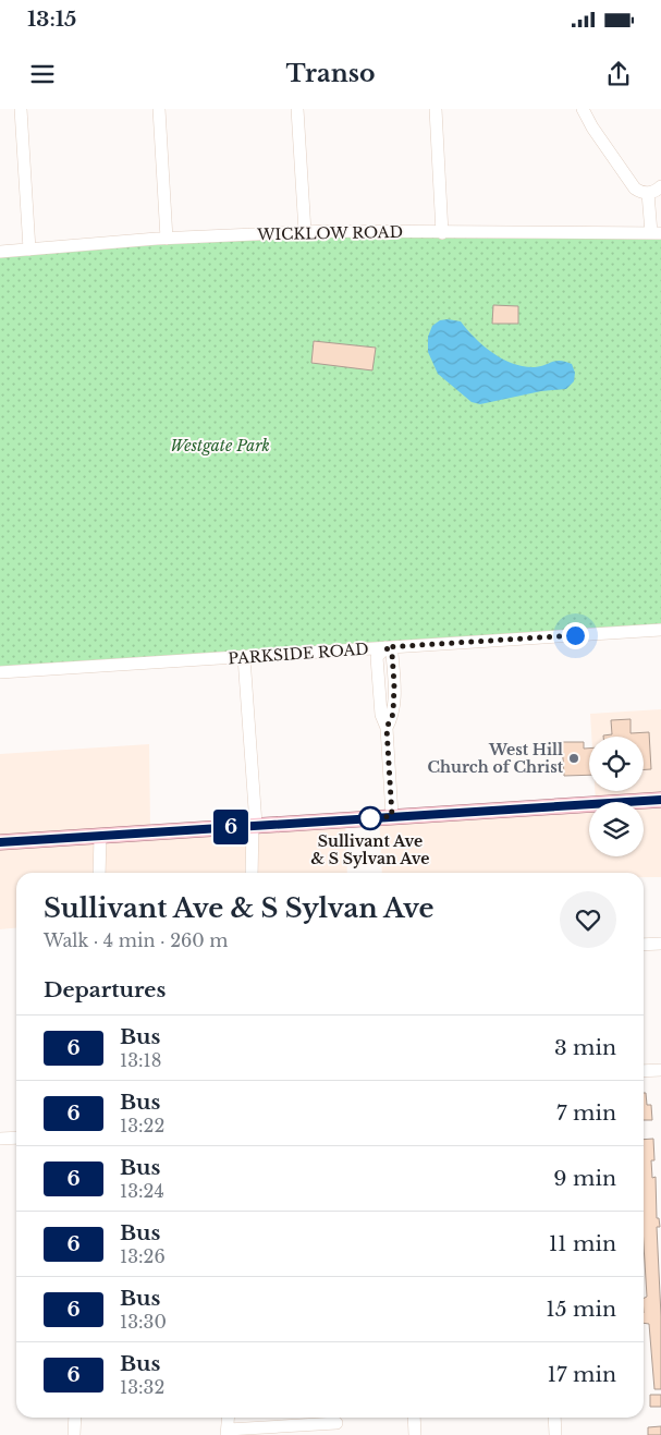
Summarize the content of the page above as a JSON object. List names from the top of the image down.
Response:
{
  "streets": {
    "street": ["WICKLOW ROAD", "PARKSIDE ROAD"]
  },
  "parks": ["Westgate Park"],
  "places": ["West Hill Church of Christ", "Sullivant Ave & S Sylvan Ave"],
  "lines": ["bus line 6"],
  "page": {
    "status": "13:15",
    "header": "Transo",
    "on_map": "6",
    "heading": [
      ["Sullivant Ave & S Sylvan Ave", "Walk · 4 min · 260 m"],
      "Departures"
    ],
    "list": [
      {
        "mark": "6",
        "name": "Bus",
        "note": "13:18",
        "value": "3 min"
      },
      {
        "mark": "6",
        "name": "Bus",
        "note": "13:22",
        "value": "7 min"
      },
      {
        "mark": "6",
        "name": "Bus",
        "note": "13:24",
        "value": "9 min"
      },
      {
        "mark": "6",
        "name": "Bus",
        "note": "13:26",
        "value": "11 min"
      },
      {
        "mark": "6",
        "name": "Bus",
        "note": "13:30",
        "value": "15 min"
      },
      {
        "mark": "6",
        "name": "Bus",
        "note": "13:32",
        "value": "17 min"
      }
    ]
  }
}
